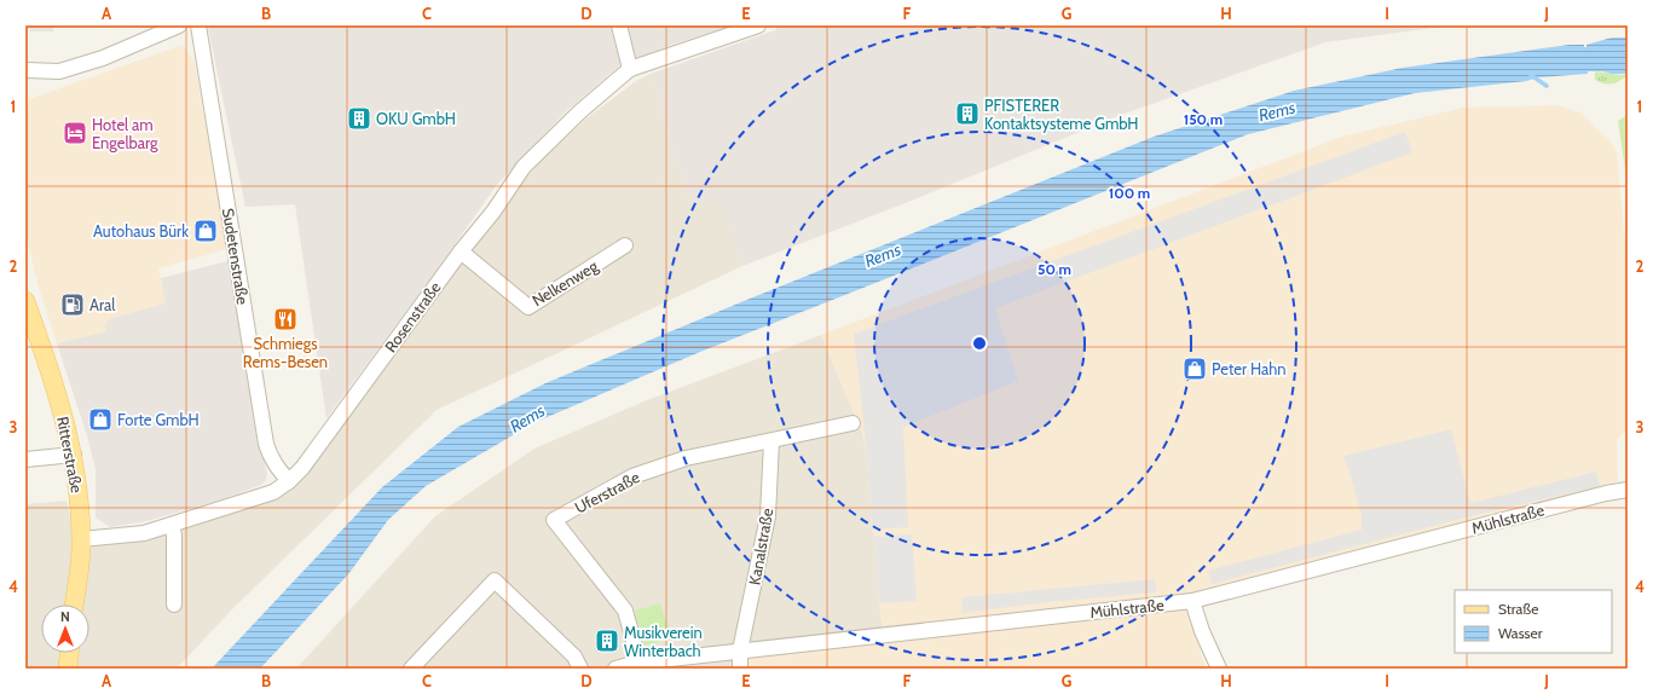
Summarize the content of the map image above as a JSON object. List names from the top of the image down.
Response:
{
  "streets": {
    "main road": ["Ritterstraße"],
    "street": [
      "Sudetenstraße",
      "Nelkenweg",
      "Rosenstraße",
      "Uferstraße",
      "Mühlstraße",
      "Kanalstraße"
    ]
  },
  "crossings": [
    ["Sudetenstraße", "Rosenstraße"],
    ["Nelkenweg", "Rosenstraße"],
    ["Rosenstraße", "Ritterstraße"],
    ["Uferstraße", "Mühlstraße"],
    ["Uferstraße", "Kanalstraße"],
    ["Mühlstraße", "Kanalstraße"]
  ],
  "water": ["Rems"],
  "places": {
    "building": ["PFISTERER Kontaktsysteme GmbH", "OKU GmbH", "Musikverein Winterbach"],
    "hotel": ["Hotel am Engelbarg"],
    "shop": ["Autohaus Bürk", "Peter Hahn", "Forte GmbH"],
    "fuel station": ["Aral"],
    "restaurant": ["Schmiegs Rems-Besen"]
  },
  "legend": ["Straße", "Wasser"],
  "north": "top",
  "grid": {
    "columns": [
      "A",
      "B",
      "C",
      "D",
      "E",
      "F",
      "G",
      "H",
      "I",
      "J"
    ],
    "rows": [
      "1",
      "2",
      "3",
      "4"
    ]
  },
  "rings": ["150 m", "100 m", "50 m"]
}
